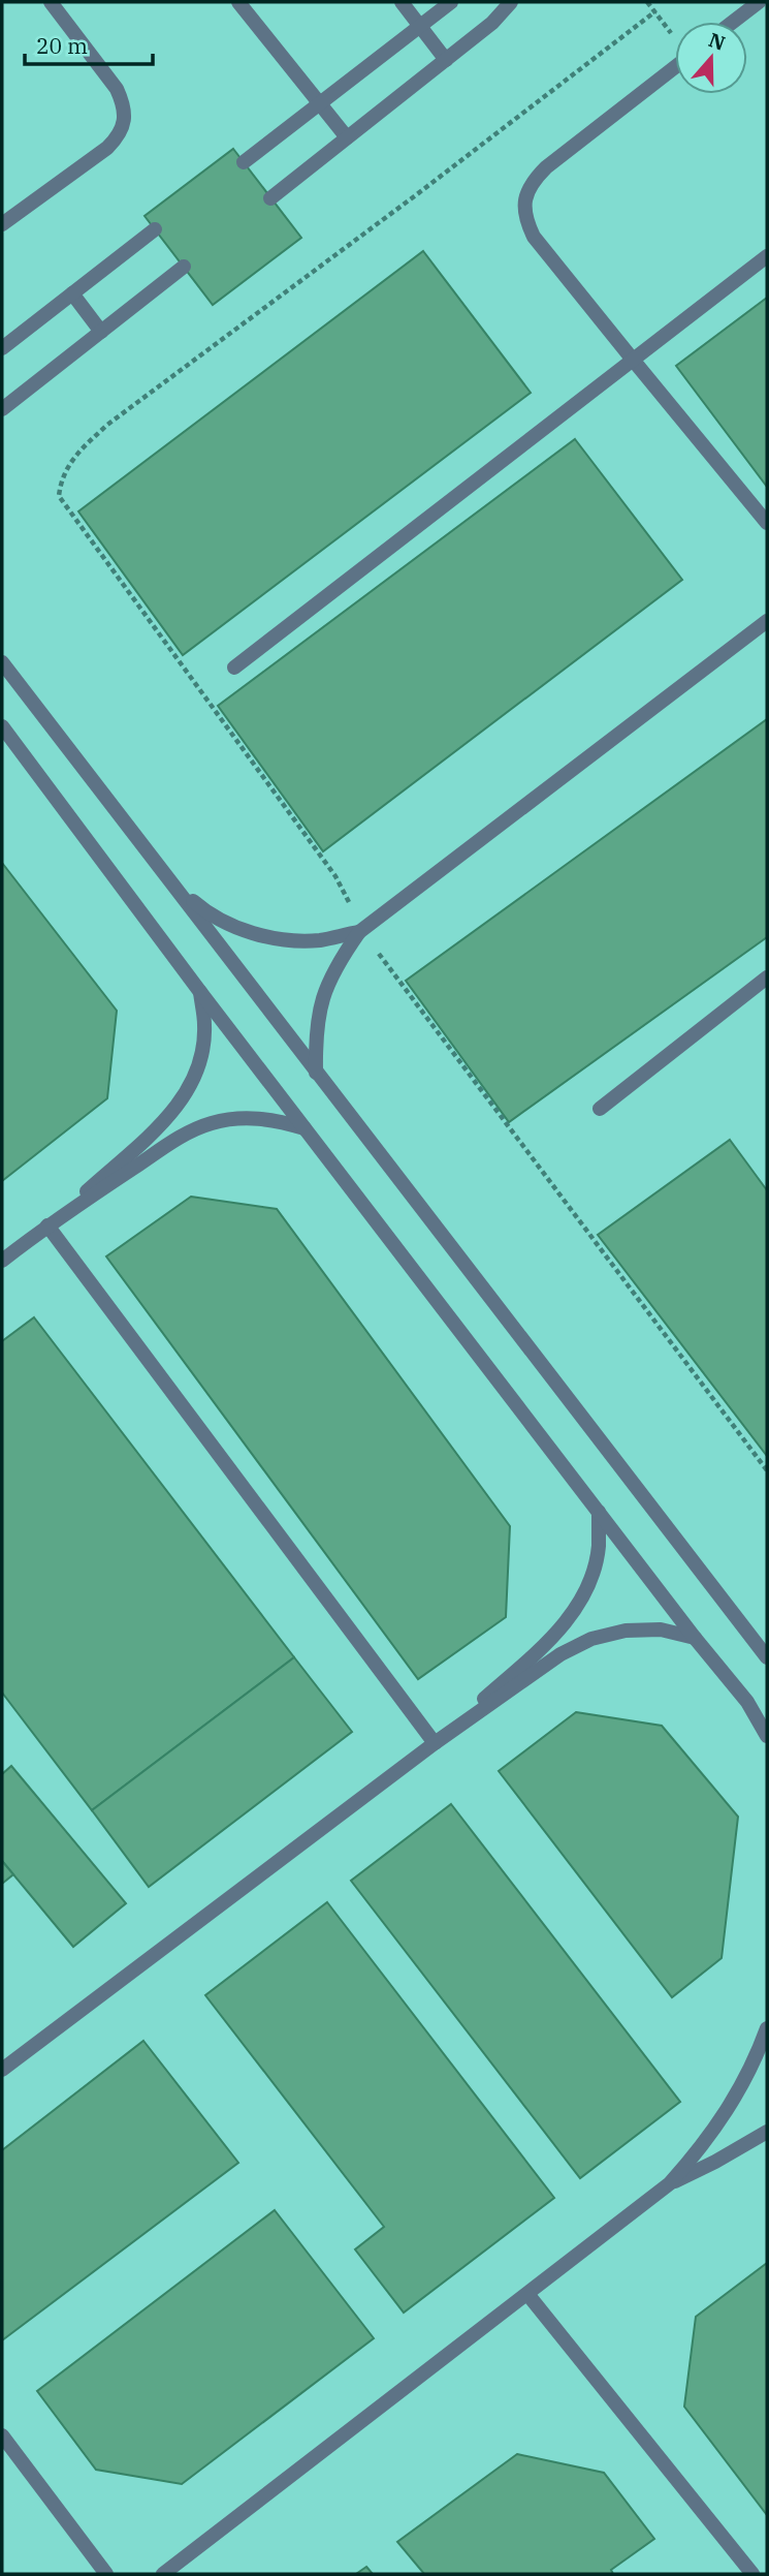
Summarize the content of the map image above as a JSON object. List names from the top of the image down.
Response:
{
  "scale_bar": "20 m",
  "north": "top"
}
